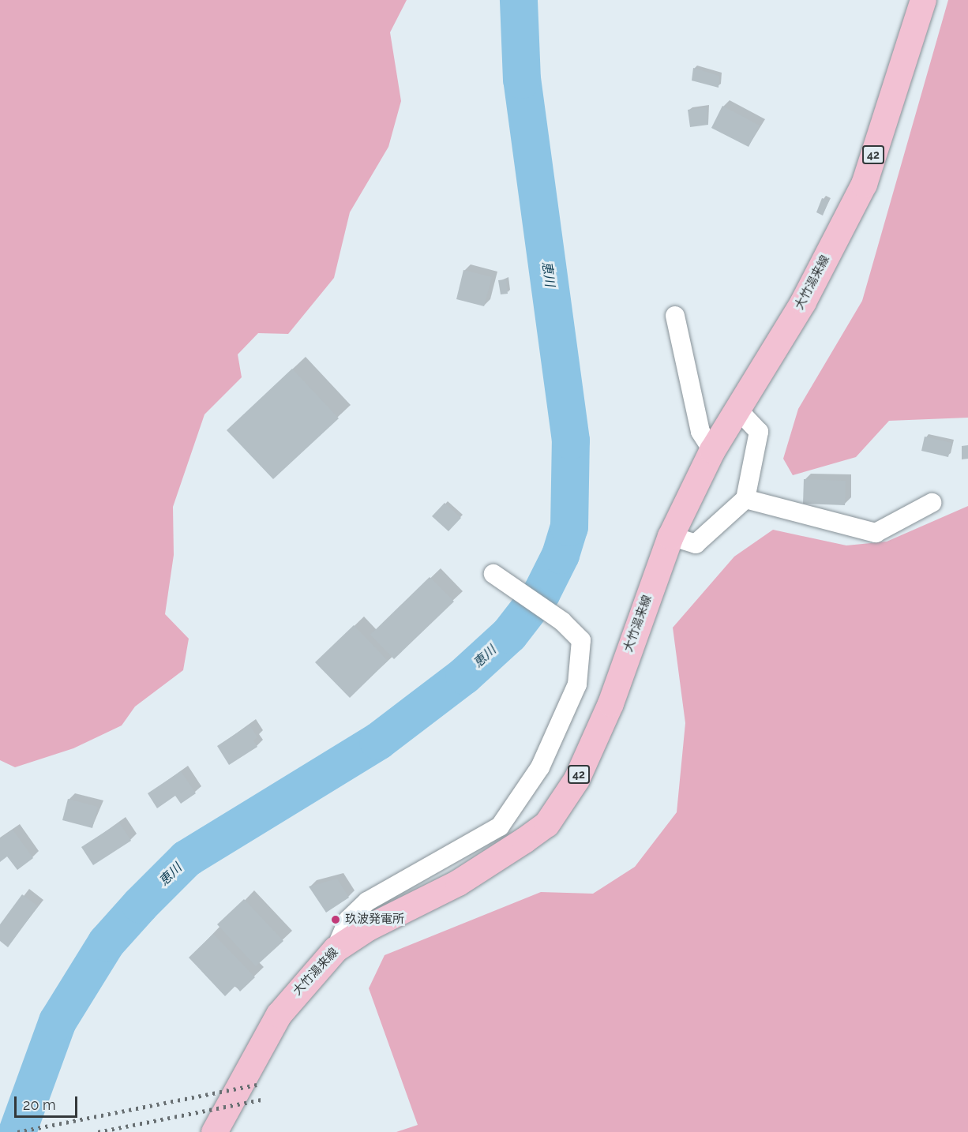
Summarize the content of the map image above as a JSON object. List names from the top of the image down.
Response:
{
  "streets": {
    "main road": ["42", "大竹湯来線"]
  },
  "water": ["恵川"],
  "places": ["玖波発電所"],
  "scale_bar": "20 m"
}
